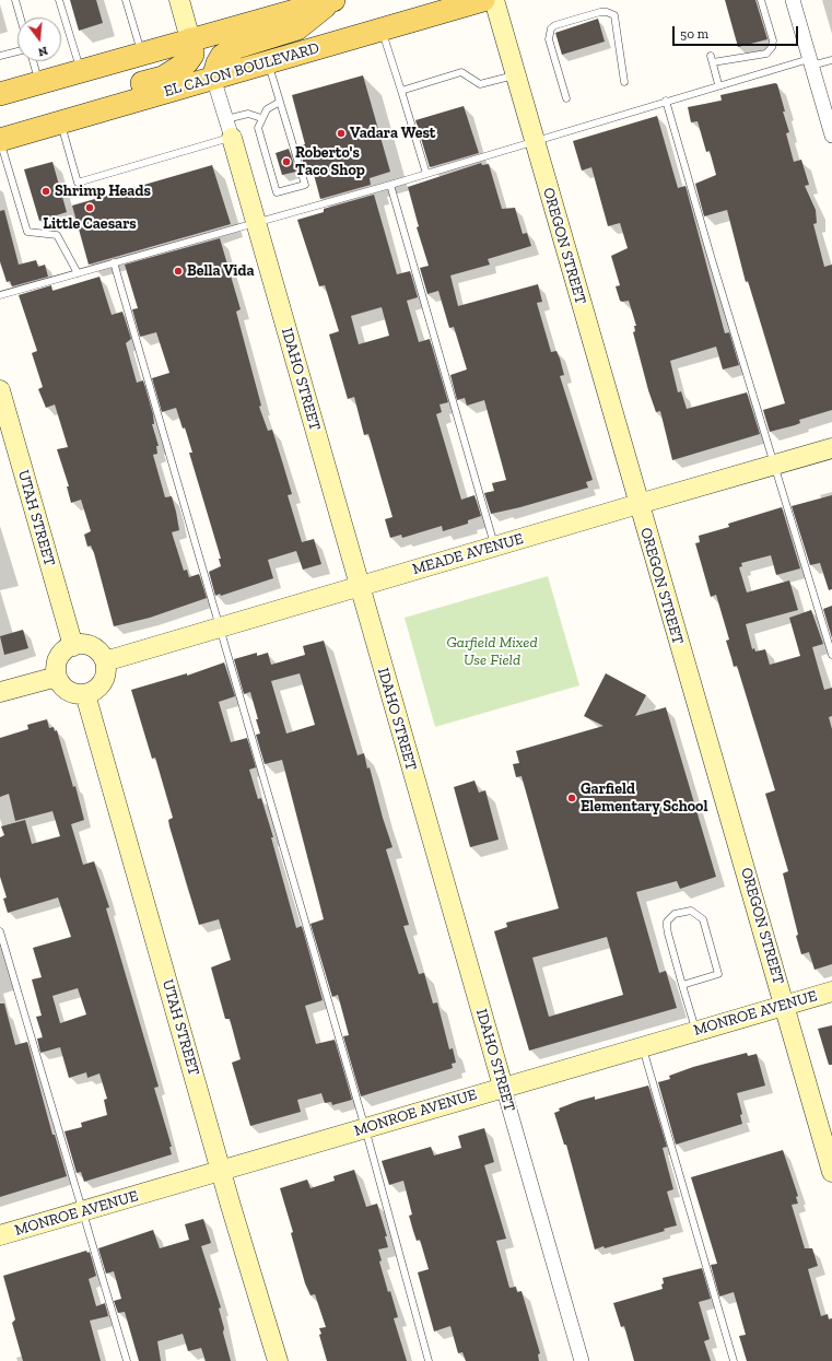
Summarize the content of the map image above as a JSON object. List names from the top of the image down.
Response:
{
  "streets": {
    "main road": ["EL CAJON BOULEVARD"],
    "street": [
      "OREGON STREET",
      "IDAHO STREET",
      "UTAH STREET",
      "MEADE AVENUE",
      "MONROE AVENUE"
    ]
  },
  "crossings": [
    ["EL CAJON BOULEVARD", "IDAHO STREET"],
    ["OREGON STREET", "MEADE AVENUE"],
    ["OREGON STREET", "MONROE AVENUE"],
    ["IDAHO STREET", "MEADE AVENUE"],
    ["IDAHO STREET", "MONROE AVENUE"],
    ["UTAH STREET", "MEADE AVENUE"],
    ["UTAH STREET", "MONROE AVENUE"]
  ],
  "parks": ["Garfield Mixed Use Field"],
  "places": [
    "Vadara West",
    "Roberto's Taco Shop",
    "Shrimp Heads",
    "Little Caesars",
    "Bella Vida",
    "Garfield Elementary School"
  ],
  "scale_bar": "50 m",
  "north": "bottom"
}
